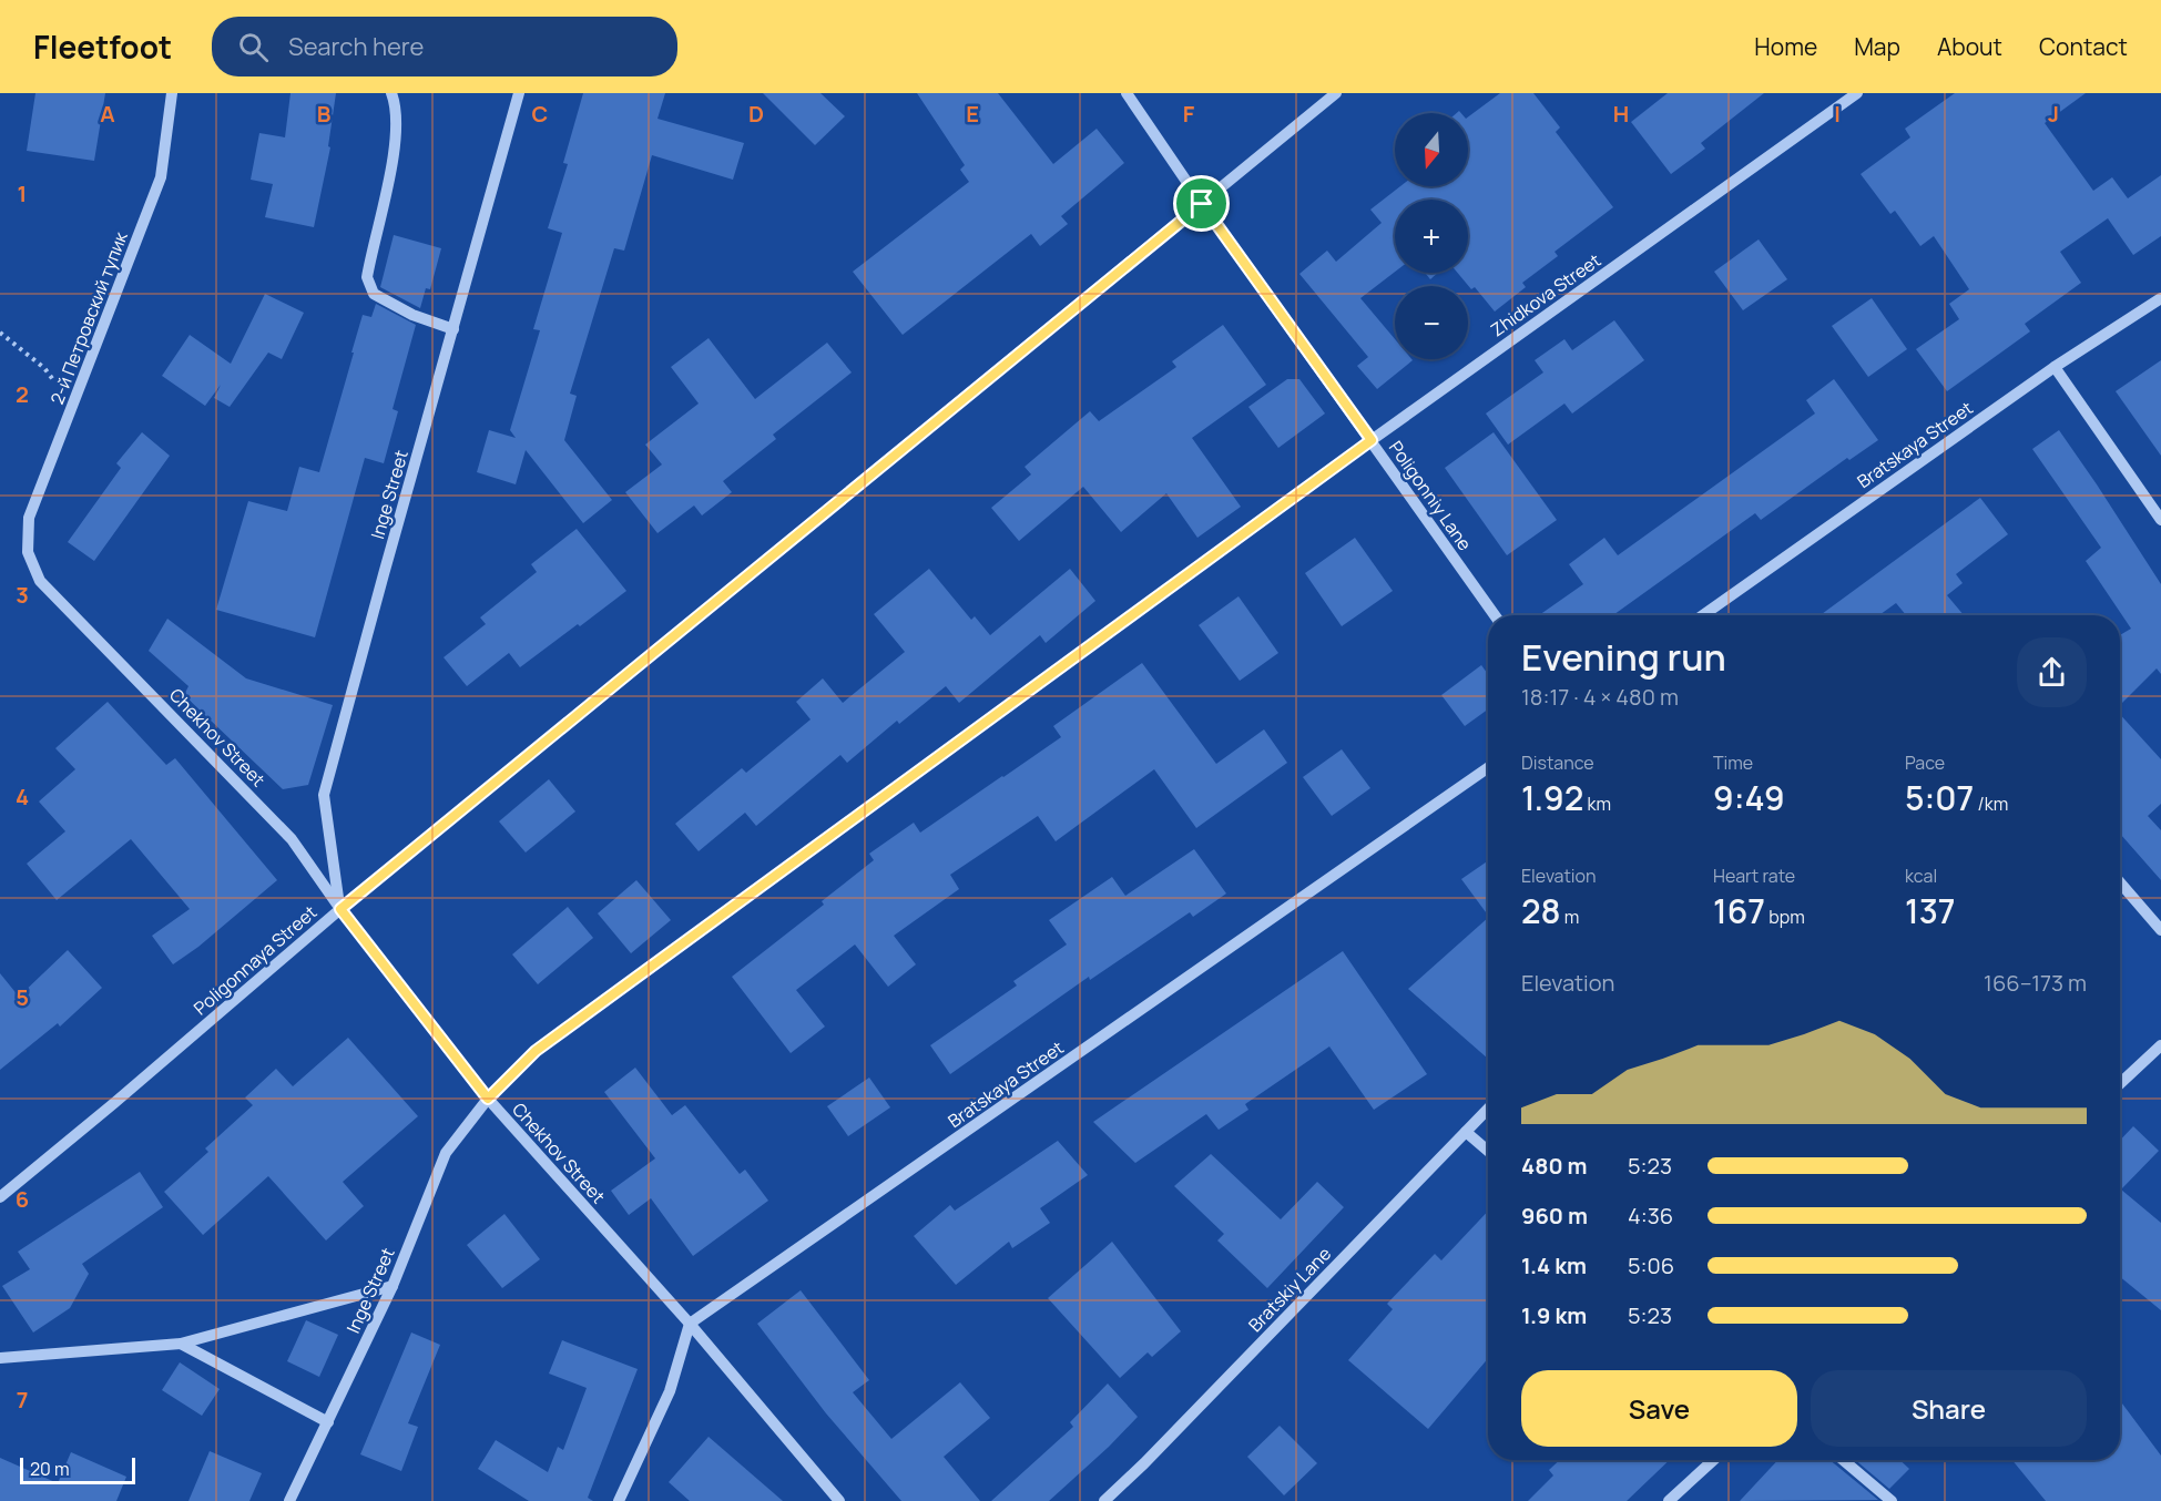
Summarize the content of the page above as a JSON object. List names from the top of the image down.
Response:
{
  "streets": {
    "street": [
      "Zhidkova Street",
      "2-й Петровский тупик",
      "Bratskaya Street",
      "Inge Street",
      "Poligonniy Lane",
      "Chekhov Street",
      "Poligonnaya Street",
      "Bratskiy Lane"
    ]
  },
  "crossings": [
    ["Zhidkova Street", "Inge Street"],
    ["Zhidkova Street", "Poligonniy Lane"],
    ["Zhidkova Street", "Chekhov Street"],
    ["2-й Петровский тупик", "Chekhov Street"],
    ["Bratskaya Street", "Chekhov Street"],
    ["Inge Street", "Chekhov Street"],
    ["Inge Street", "Poligonnaya Street"],
    ["Poligonniy Lane", "Poligonnaya Street"],
    ["Chekhov Street", "Poligonnaya Street"]
  ],
  "scale_bar": "20 m",
  "north": "bottom",
  "page": {
    "header": "Fleetfoot",
    "search": "Search here",
    "nav": [
      "Home",
      "Map",
      "About",
      "Contact"
    ],
    "map_buttons": ["+", "−"],
    "heading": ["Evening run", "18:17 · 4 × 480 m"],
    "stats": [
      ["Distance", "1.92 km"],
      ["Time", "9:49"],
      ["Pace", "5:07 /km"],
      ["Elevation", "28 m"],
      ["Heart rate", "167 bpm"],
      ["kcal", "137"]
    ],
    "chart": ["Elevation", "166–173 m"],
    "list": [
      {
        "name": "480 m",
        "note": "5:23"
      },
      {
        "name": "960 m",
        "note": "4:36"
      },
      {
        "name": "1.4 km",
        "note": "5:06"
      },
      {
        "name": "1.9 km",
        "note": "5:23"
      }
    ],
    "buttons": ["Save", "Share"],
    "scale": "20 m"
  },
  "grid": {
    "columns": [
      "A",
      "B",
      "C",
      "D",
      "E",
      "F",
      "H",
      "I",
      "J"
    ],
    "rows": [
      "1",
      "2",
      "3",
      "4",
      "5",
      "6",
      "7"
    ]
  }
}
